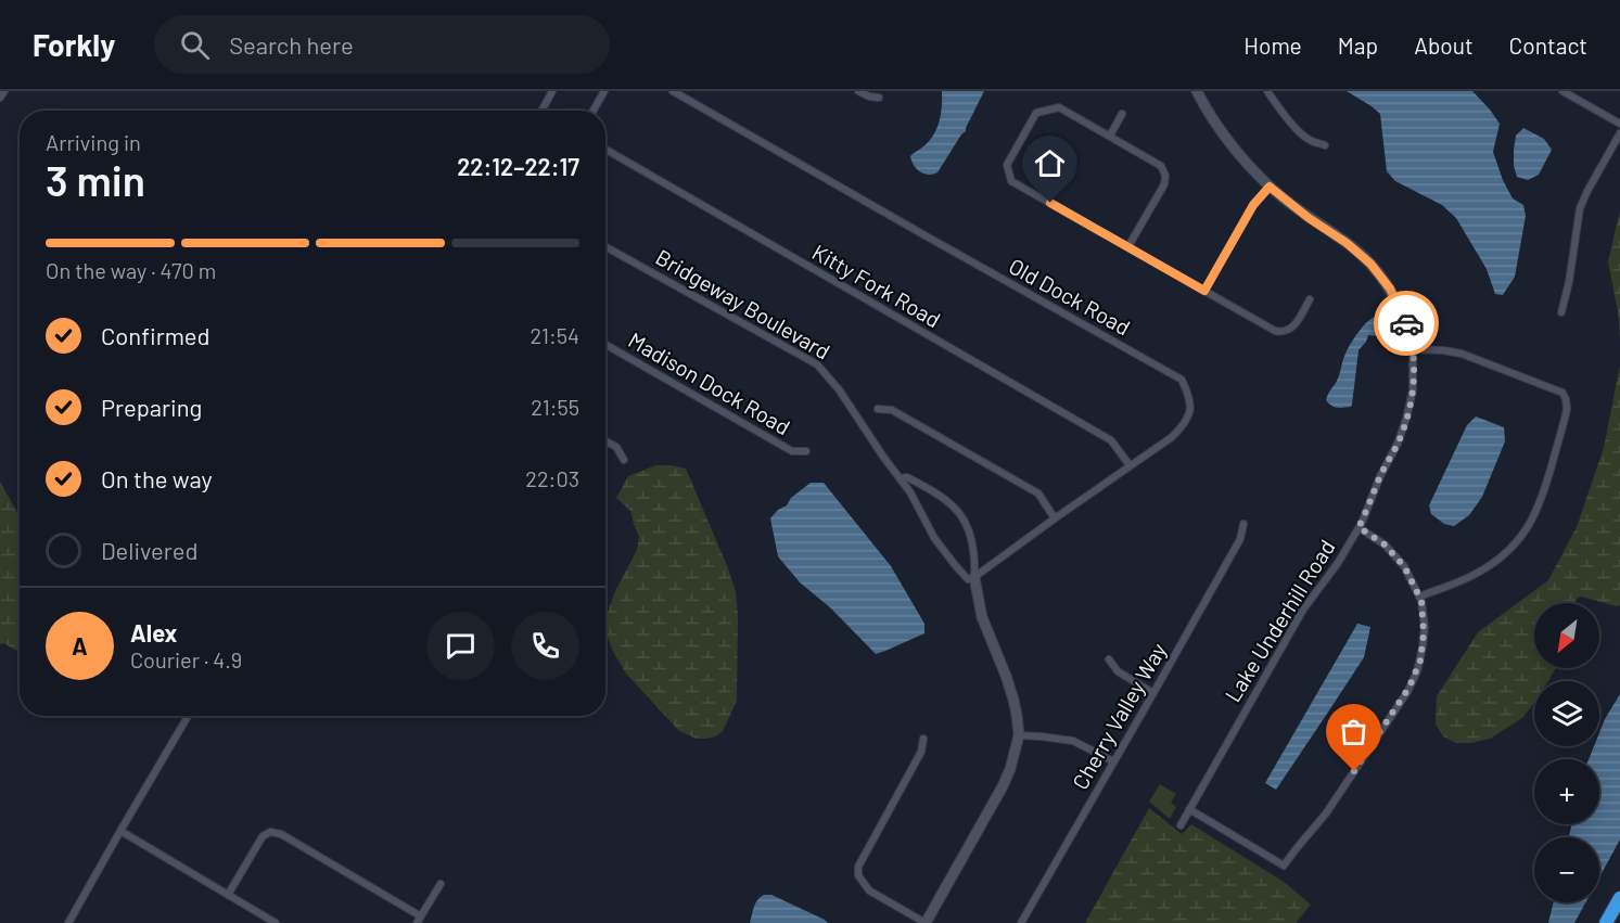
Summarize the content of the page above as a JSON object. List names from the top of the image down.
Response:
{
  "streets": {
    "street": [
      "Kitty Fork Road",
      "Old Dock Road",
      "Bridgeway Boulevard",
      "Madison Dock Road",
      "Lake Underhill Road",
      "Cherry Valley Way"
    ]
  },
  "crossings": [
    ["Kitty Fork Road", "Old Dock Road"],
    ["Old Dock Road", "Bridgeway Boulevard"]
  ],
  "north": "bottom left",
  "page": {
    "header": "Forkly",
    "search": "Search here",
    "nav": [
      "Home",
      "Map",
      "About",
      "Contact"
    ],
    "heading": ["3 min", "Arriving in", "22:12–22:17"],
    "panel": ["Alex", "Courier · 4.9"],
    "bar": "On the way · 470 m",
    "list": [
      ["Confirmed", "21:54"],
      ["Preparing", "21:55"],
      ["On the way", "22:03"],
      "Delivered"
    ],
    "map_buttons": ["+", "−"],
    "round": "A"
  }
}
